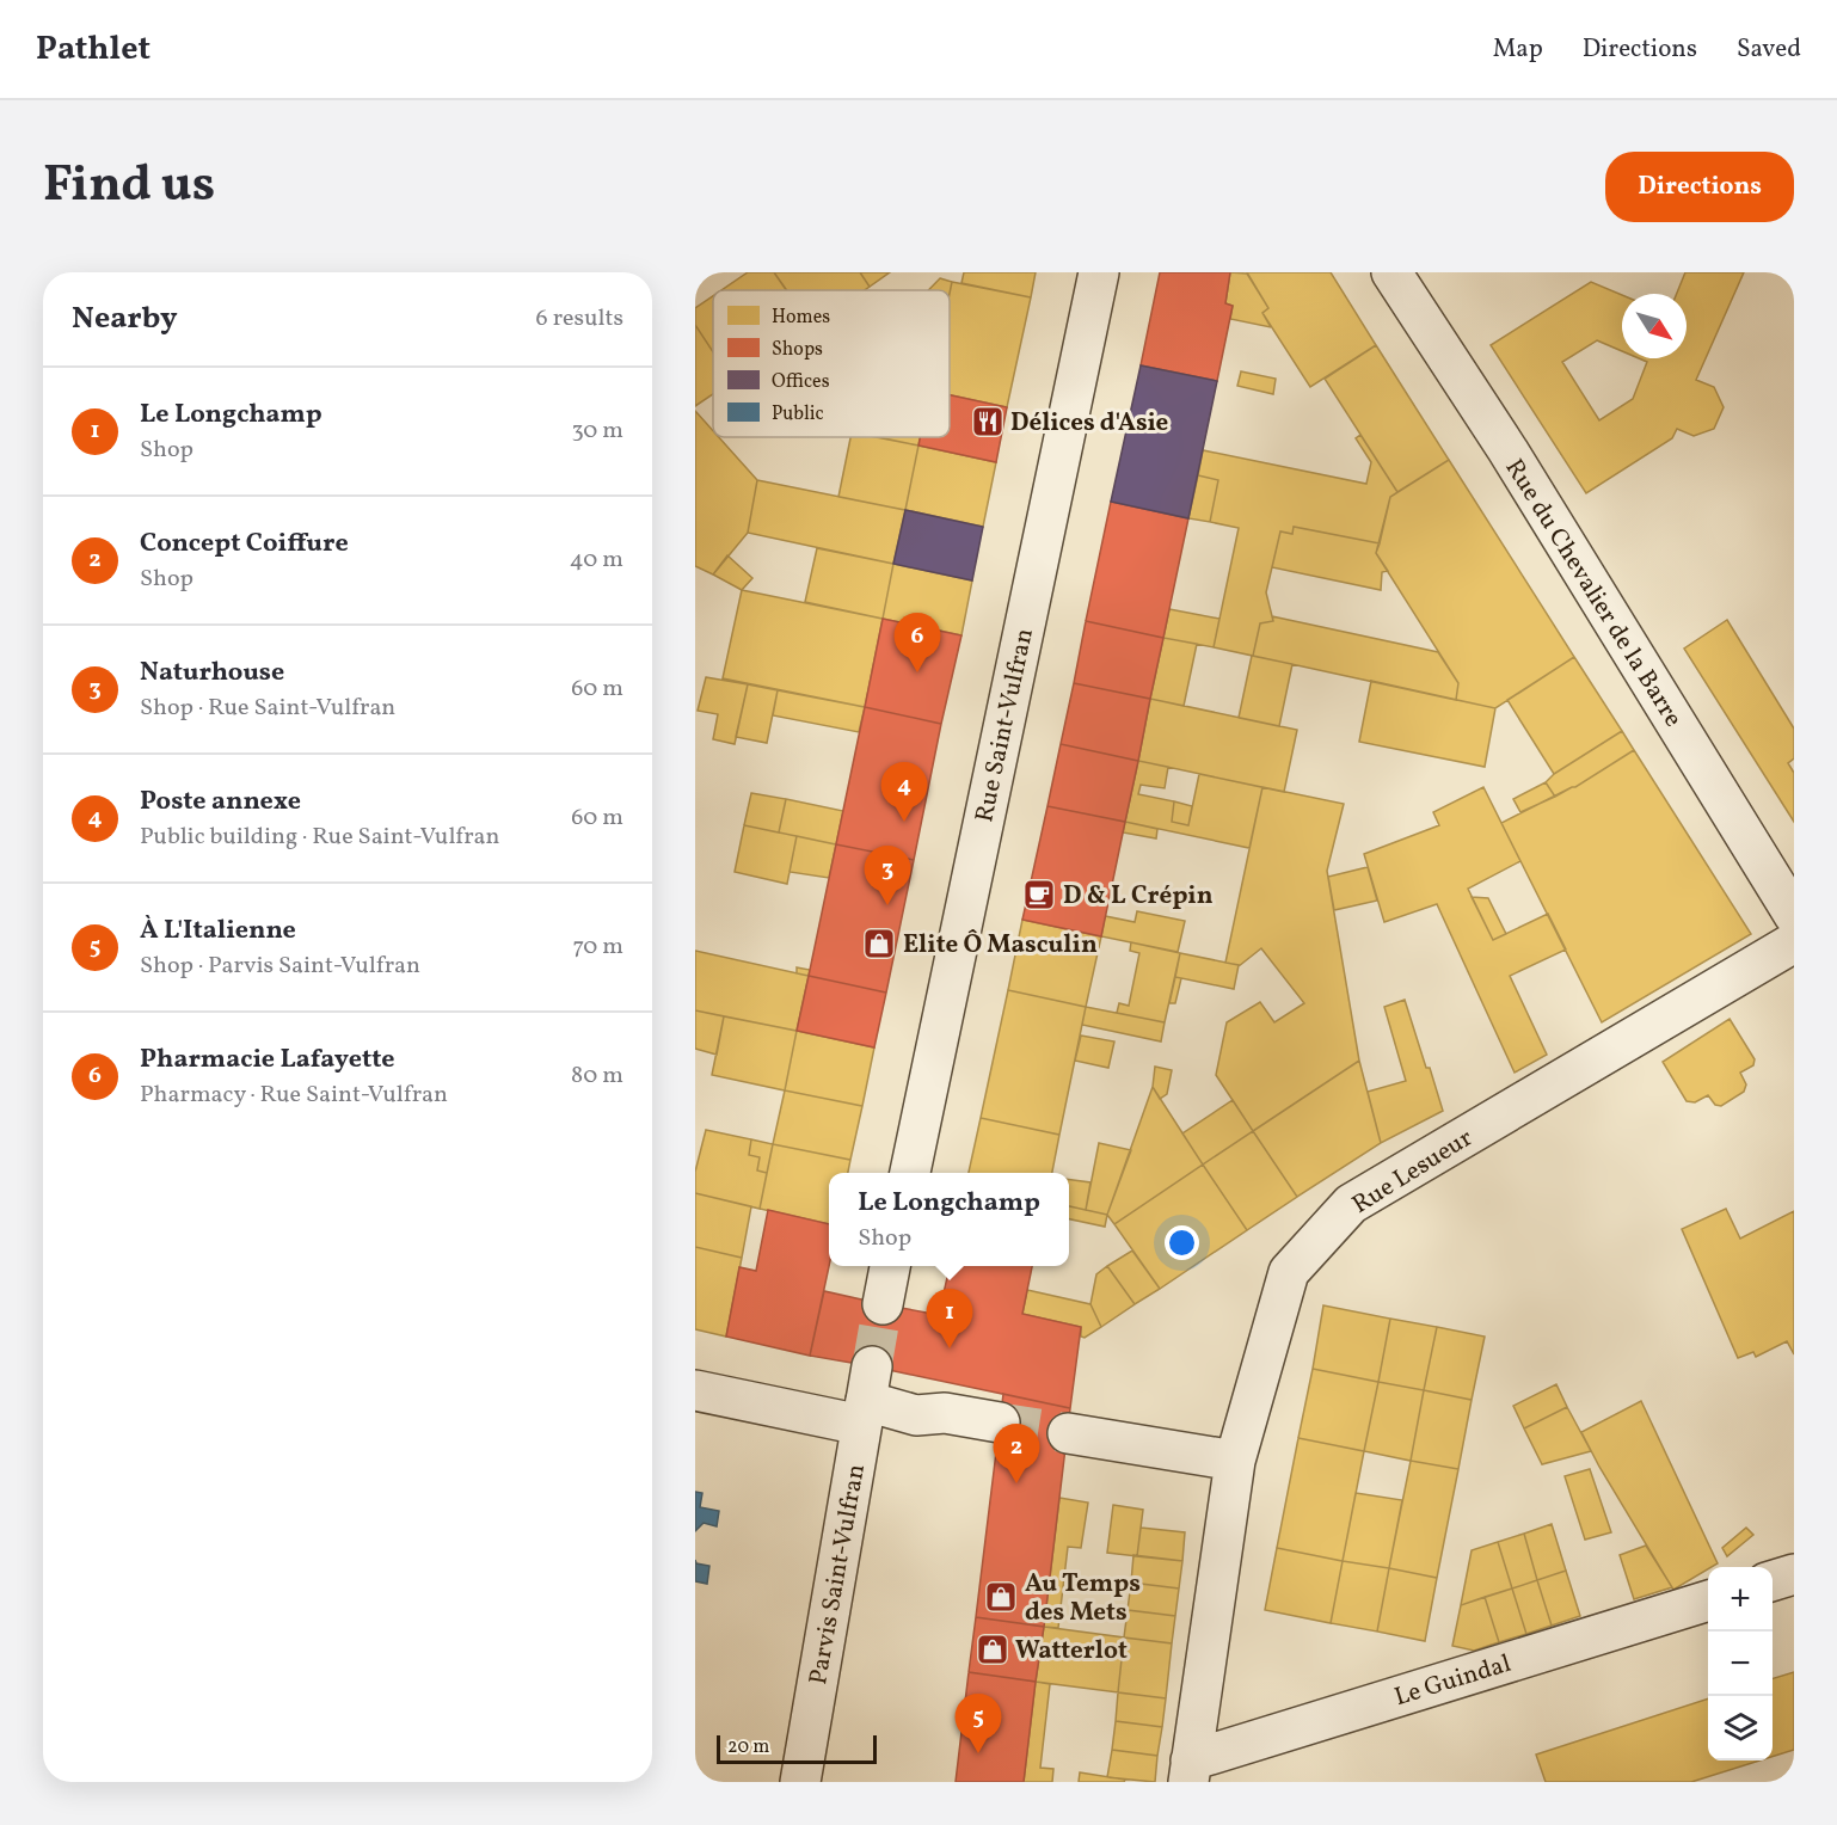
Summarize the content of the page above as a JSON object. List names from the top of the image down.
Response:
{
  "streets": {
    "street": [
      "Rue du Chevalier de la Barre",
      "Rue Saint-Vulfran",
      "Rue Lesueur",
      "Parvis Saint-Vulfran",
      "Le Guindal"
    ]
  },
  "crossings": [
    ["Rue Lesueur", "Le Guindal"]
  ],
  "places": {
    "restaurant": ["Délices d'Asie"],
    "cafe": ["D & L Crépin"],
    "shop": ["Elite Ô Masculin", "Au Temps des Mets", "Watterlot"]
  },
  "legend": [
    "Homes",
    "Shops",
    "Offices",
    "Public"
  ],
  "scale_bar": "20 m",
  "north": "bottom right",
  "page": {
    "header": "Pathlet",
    "nav": ["Map", "Directions", "Saved"],
    "title": "Find us",
    "buttons": "Directions",
    "heading": ["Nearby", "6 results"],
    "list": [
      {
        "mark": "1",
        "name": "Le Longchamp",
        "note": "Shop",
        "value": "30 m"
      },
      {
        "mark": "2",
        "name": "Concept Coiffure",
        "note": "Shop",
        "value": "40 m"
      },
      {
        "mark": "3",
        "name": "Naturhouse",
        "note": "Shop · Rue Saint-Vulfran",
        "value": "60 m"
      },
      {
        "mark": "4",
        "name": "Poste annexe",
        "note": "Public building · Rue Saint-Vulfran",
        "value": "60 m"
      },
      {
        "mark": "5",
        "name": "À L'Italienne",
        "note": "Shop · Parvis Saint-Vulfran",
        "value": "70 m"
      },
      {
        "mark": "6",
        "name": "Pharmacie Lafayette",
        "note": "Pharmacy · Rue Saint-Vulfran",
        "value": "80 m"
      }
    ],
    "pins": [
      "6",
      "4",
      "3",
      "1",
      "2",
      "5"
    ],
    "popup": ["Le Longchamp", "Shop"],
    "map_buttons": ["+", "−"],
    "scale": "20 m"
  }
}
